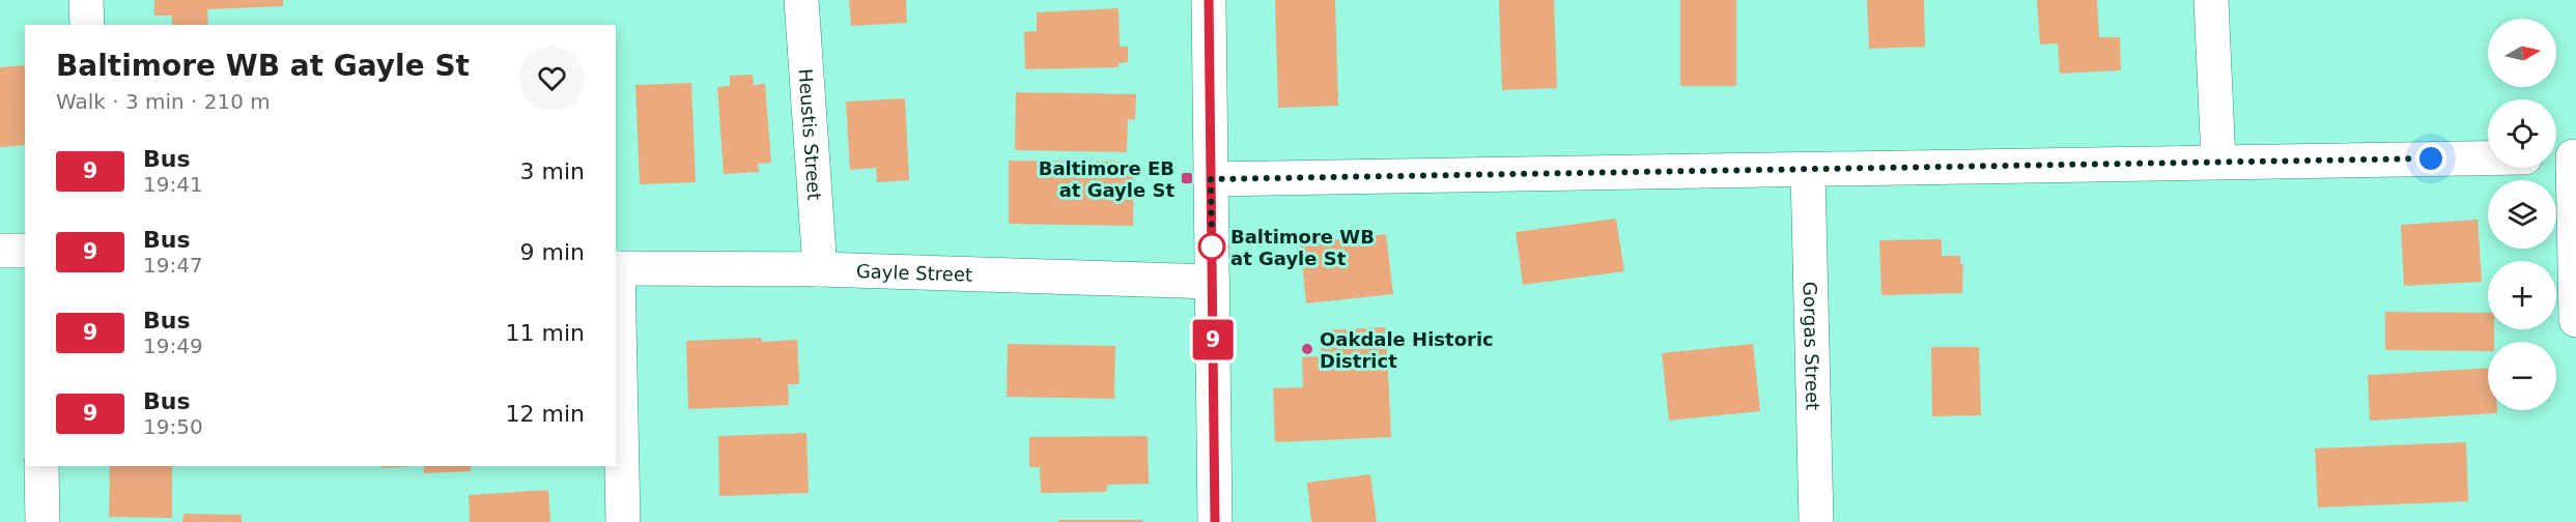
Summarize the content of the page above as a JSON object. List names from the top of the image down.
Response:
{
  "streets": {
    "street": ["Heustis Street", "Gayle Street", "Gorgas Street"]
  },
  "crossings": [
    ["Heustis Street", "Gayle Street"]
  ],
  "places": {
    "transit": ["Baltimore EB at Gayle St"],
    "other": ["Baltimore WB at Gayle St", "Oakdale Historic District"]
  },
  "lines": ["bus line 9"],
  "north": "right",
  "page": {
    "on_map": "9",
    "map_buttons": ["+", "−"],
    "heading": ["Baltimore WB at Gayle St", "Walk · 3 min · 210 m"],
    "list": [
      {
        "mark": "9",
        "name": "Bus",
        "note": "19:41",
        "value": "3 min"
      },
      {
        "mark": "9",
        "name": "Bus",
        "note": "19:47",
        "value": "9 min"
      },
      {
        "mark": "9",
        "name": "Bus",
        "note": "19:49",
        "value": "11 min"
      },
      {
        "mark": "9",
        "name": "Bus",
        "note": "19:50",
        "value": "12 min"
      }
    ]
  }
}
